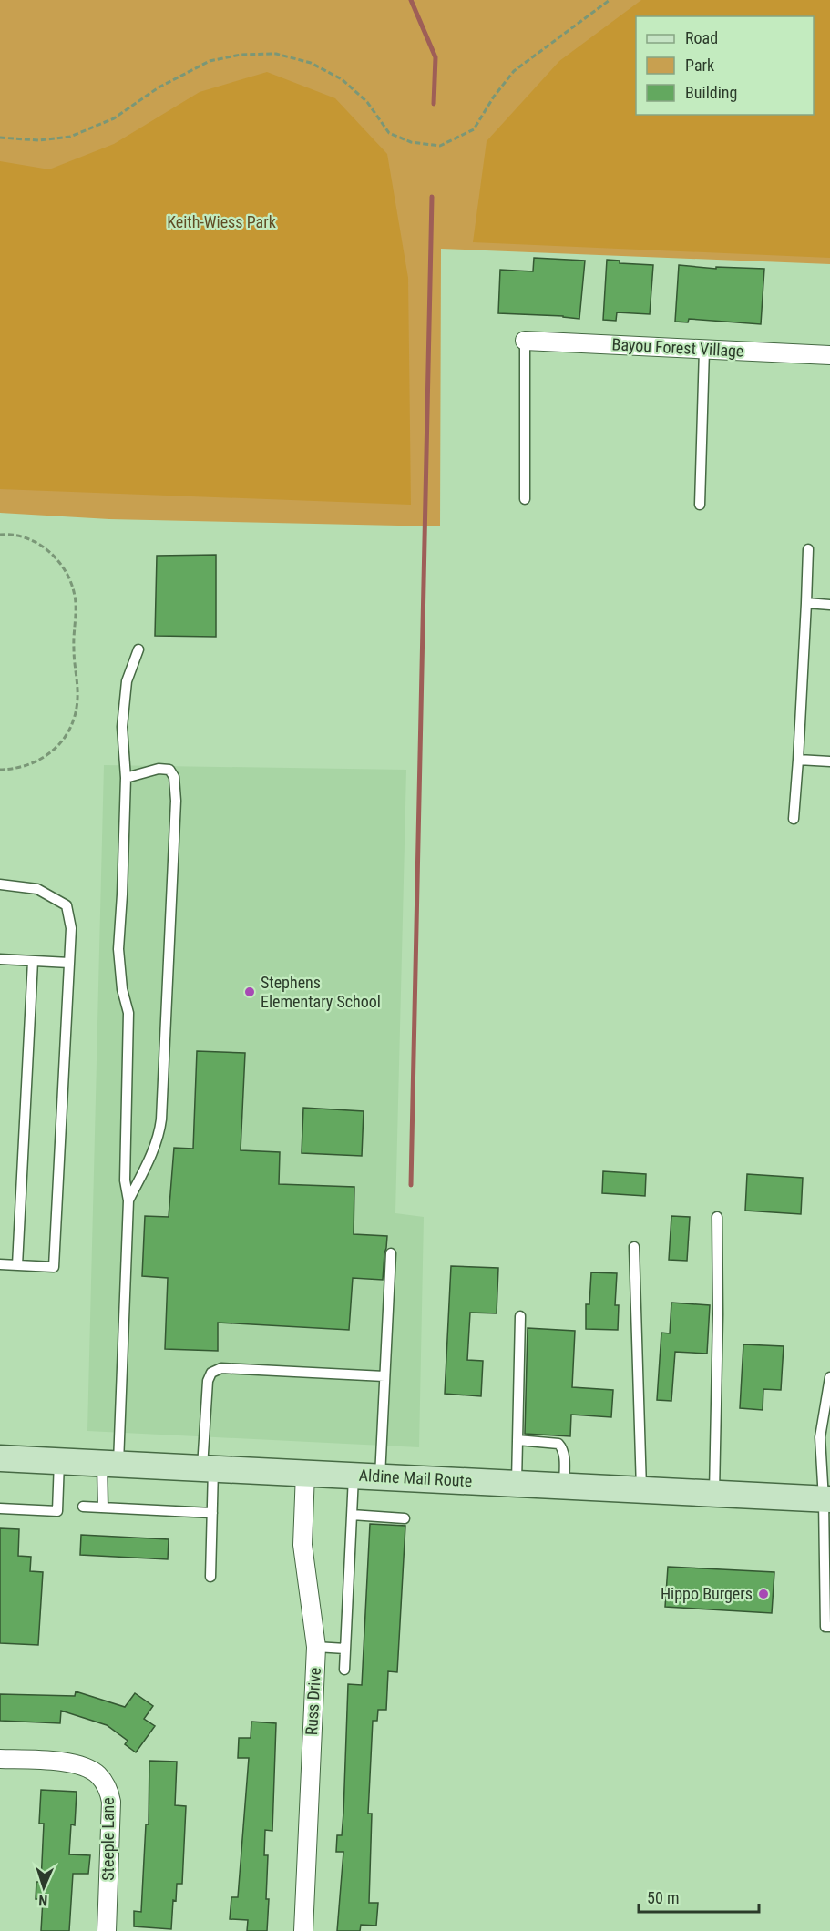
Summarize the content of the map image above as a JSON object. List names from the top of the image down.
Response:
{
  "streets": {
    "main road": ["Aldine Mail Route"],
    "street": ["Bayou Forest Village", "Russ Drive", "Steeple Lane"]
  },
  "crossings": [
    ["Aldine Mail Route", "Russ Drive"]
  ],
  "parks": ["Keith-Wiess Park"],
  "places": ["Stephens Elementary School", "Hippo Burgers"],
  "legend": ["Road", "Park", "Building"],
  "scale_bar": "50 m",
  "north": "bottom"
}
